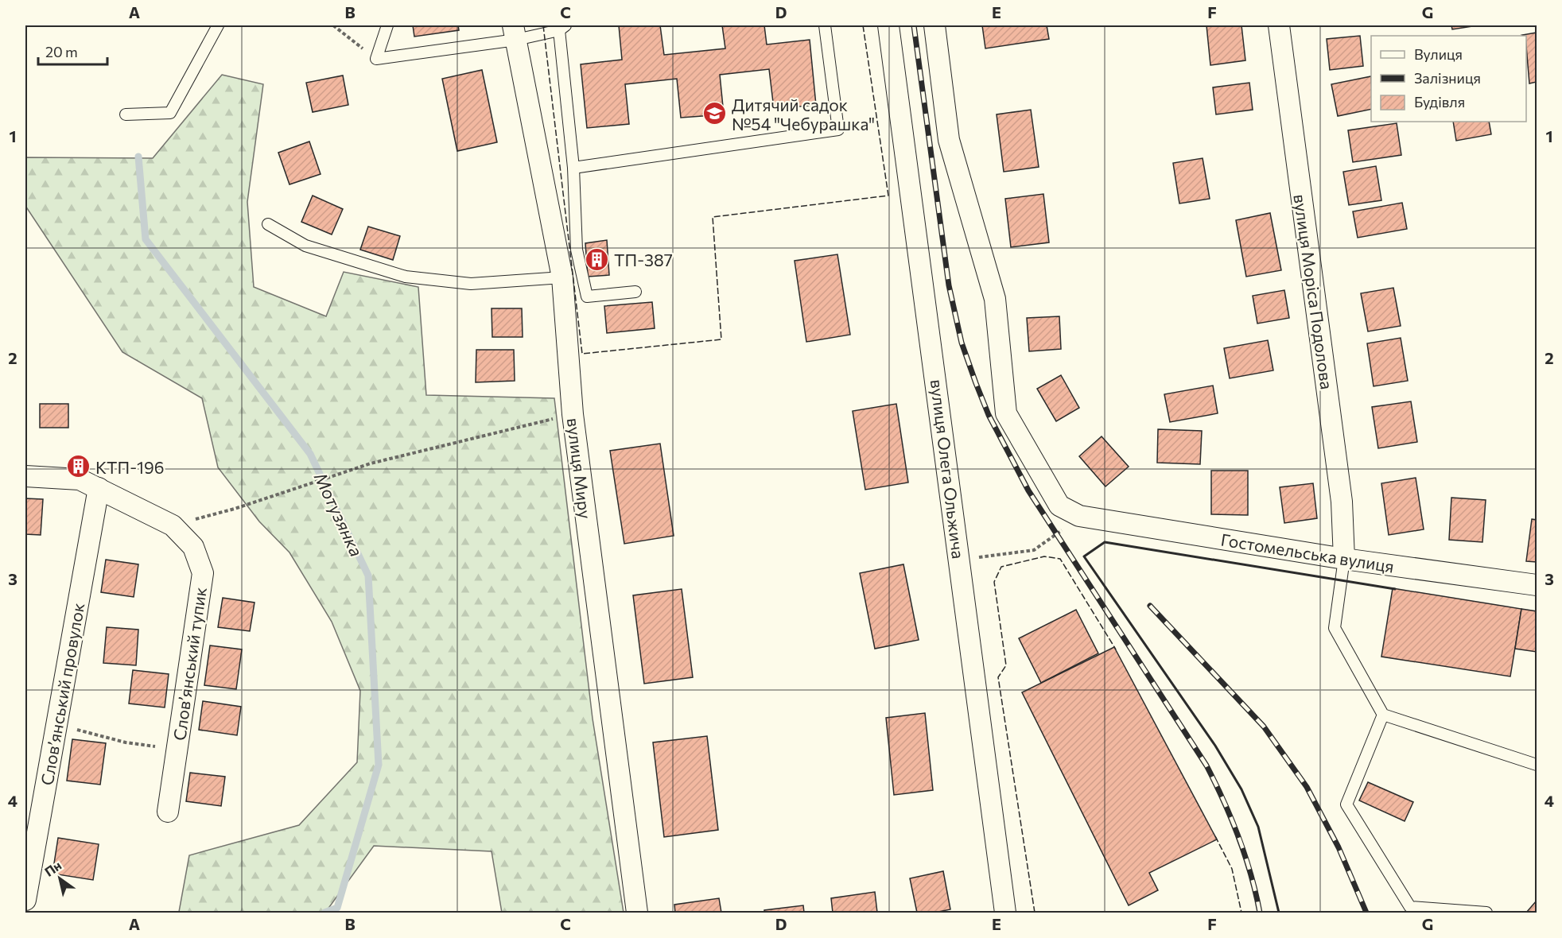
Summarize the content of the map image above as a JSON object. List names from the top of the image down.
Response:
{
  "streets": {
    "street": [
      "вулиця Моріса Подолова",
      "вулиця Миру",
      "вулиця Олега Ольжича",
      "Гостомельська вулиця",
      "Словʼянський тупик",
      "Словʼянський провулок"
    ]
  },
  "crossings": [
    ["вулиця Моріса Подолова", "Гостомельська вулиця"]
  ],
  "water": ["Мотузянка"],
  "places": {
    "school or university": ["Дитячий садок №54 \"Чебурашка\""],
    "building": ["ТП-387", "КТП-196"]
  },
  "legend": ["Вулиця", "Залізниця", "Будівля"],
  "scale_bar": "20 m",
  "north": "top left",
  "grid": {
    "columns": [
      "A",
      "B",
      "C",
      "D",
      "E",
      "F",
      "G"
    ],
    "rows": [
      "1",
      "2",
      "3",
      "4"
    ]
  }
}
